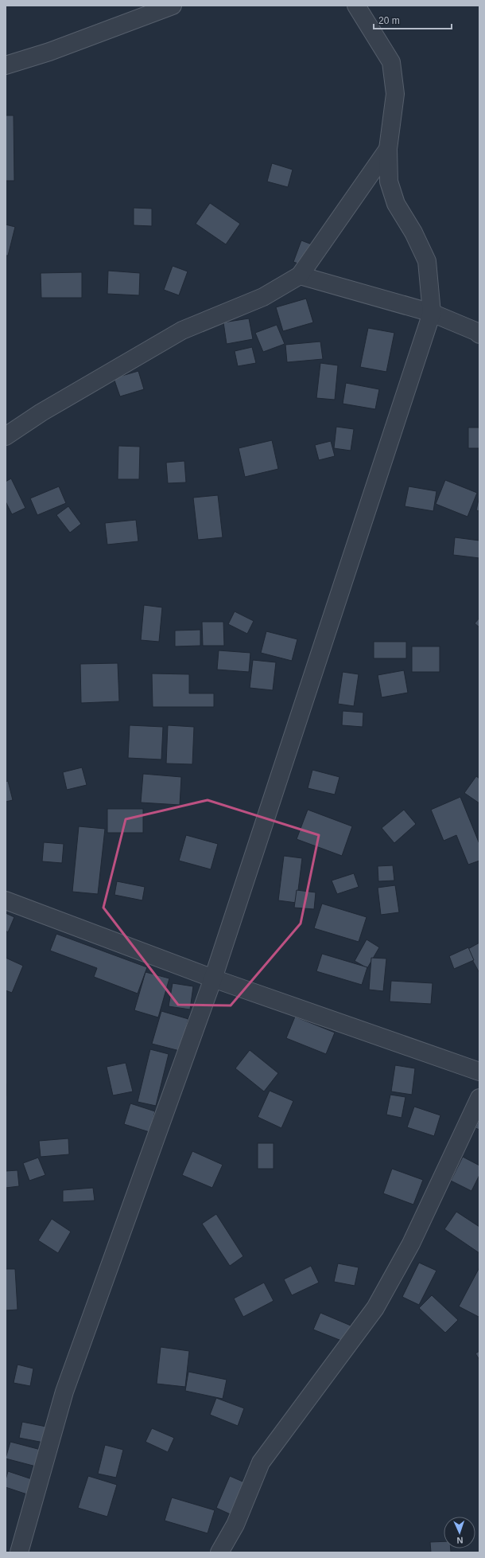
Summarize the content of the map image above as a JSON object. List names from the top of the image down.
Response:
{
  "scale_bar": "20 m",
  "north": "bottom"
}
